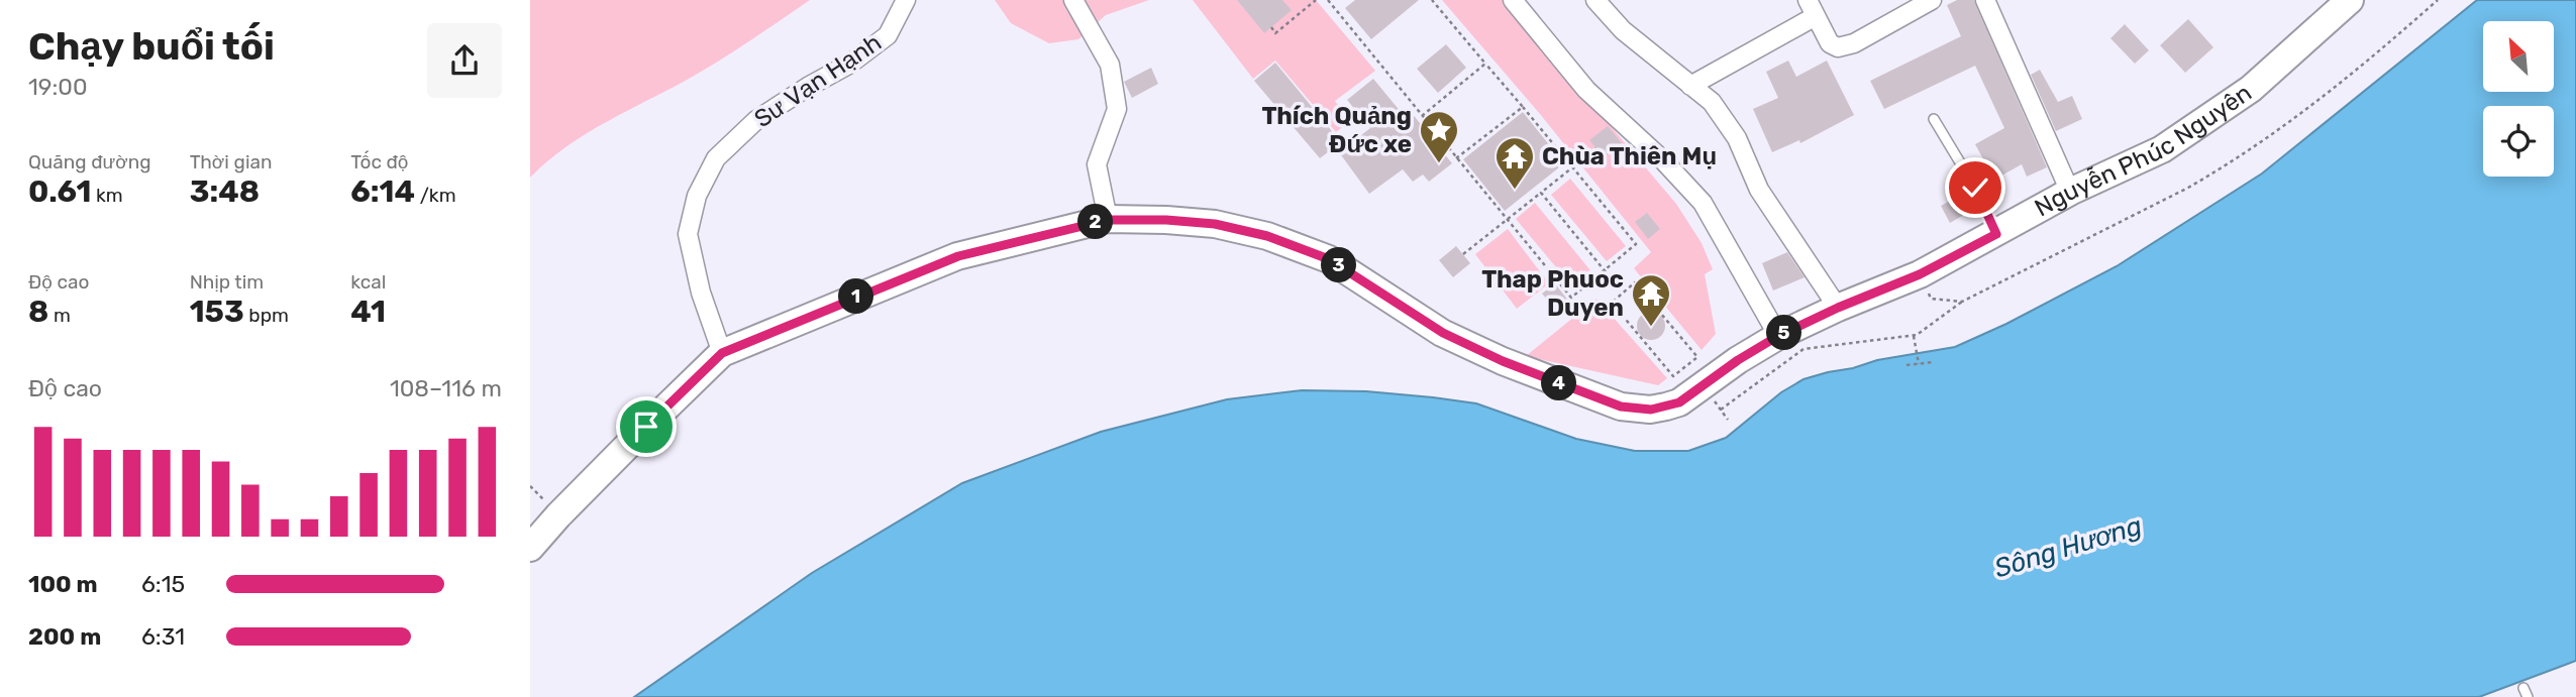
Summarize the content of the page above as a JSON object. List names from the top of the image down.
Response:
{
  "streets": {
    "main road": ["Nguyễn Phúc Nguyên"],
    "street": ["Sư Vạn Hạnh"]
  },
  "water": ["Sông Hương"],
  "places": {
    "place": ["Thích Quảng Đức xe"],
    "temple": ["Chùa Thiên Mụ", "Thap Phuoc Duyen"]
  },
  "north": "top left",
  "page": {
    "heading": ["Chạy buổi tối", "19:00"],
    "stats": [
      ["Quãng đường", "0.61 km"],
      ["Thời gian", "3:48"],
      ["Tốc độ", "6:14 /km"],
      ["Độ cao", "8 m"],
      ["Nhịp tim", "153 bpm"],
      ["kcal", "41"]
    ],
    "pins": [
      "2",
      "3",
      "1",
      "5",
      "4"
    ],
    "chart": ["Độ cao", "108–116 m"],
    "list": [
      {
        "name": "100 m",
        "note": "6:15"
      },
      {
        "name": "200 m",
        "note": "6:31"
      }
    ]
  }
}
